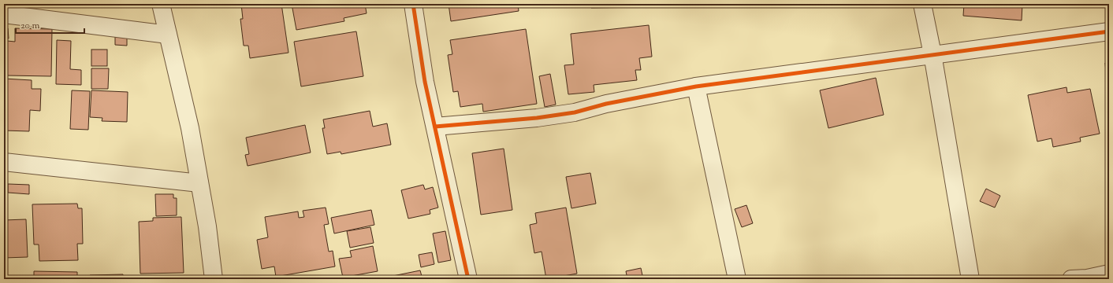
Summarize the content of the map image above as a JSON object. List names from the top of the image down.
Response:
{
  "scale_bar": "20 m"
}
